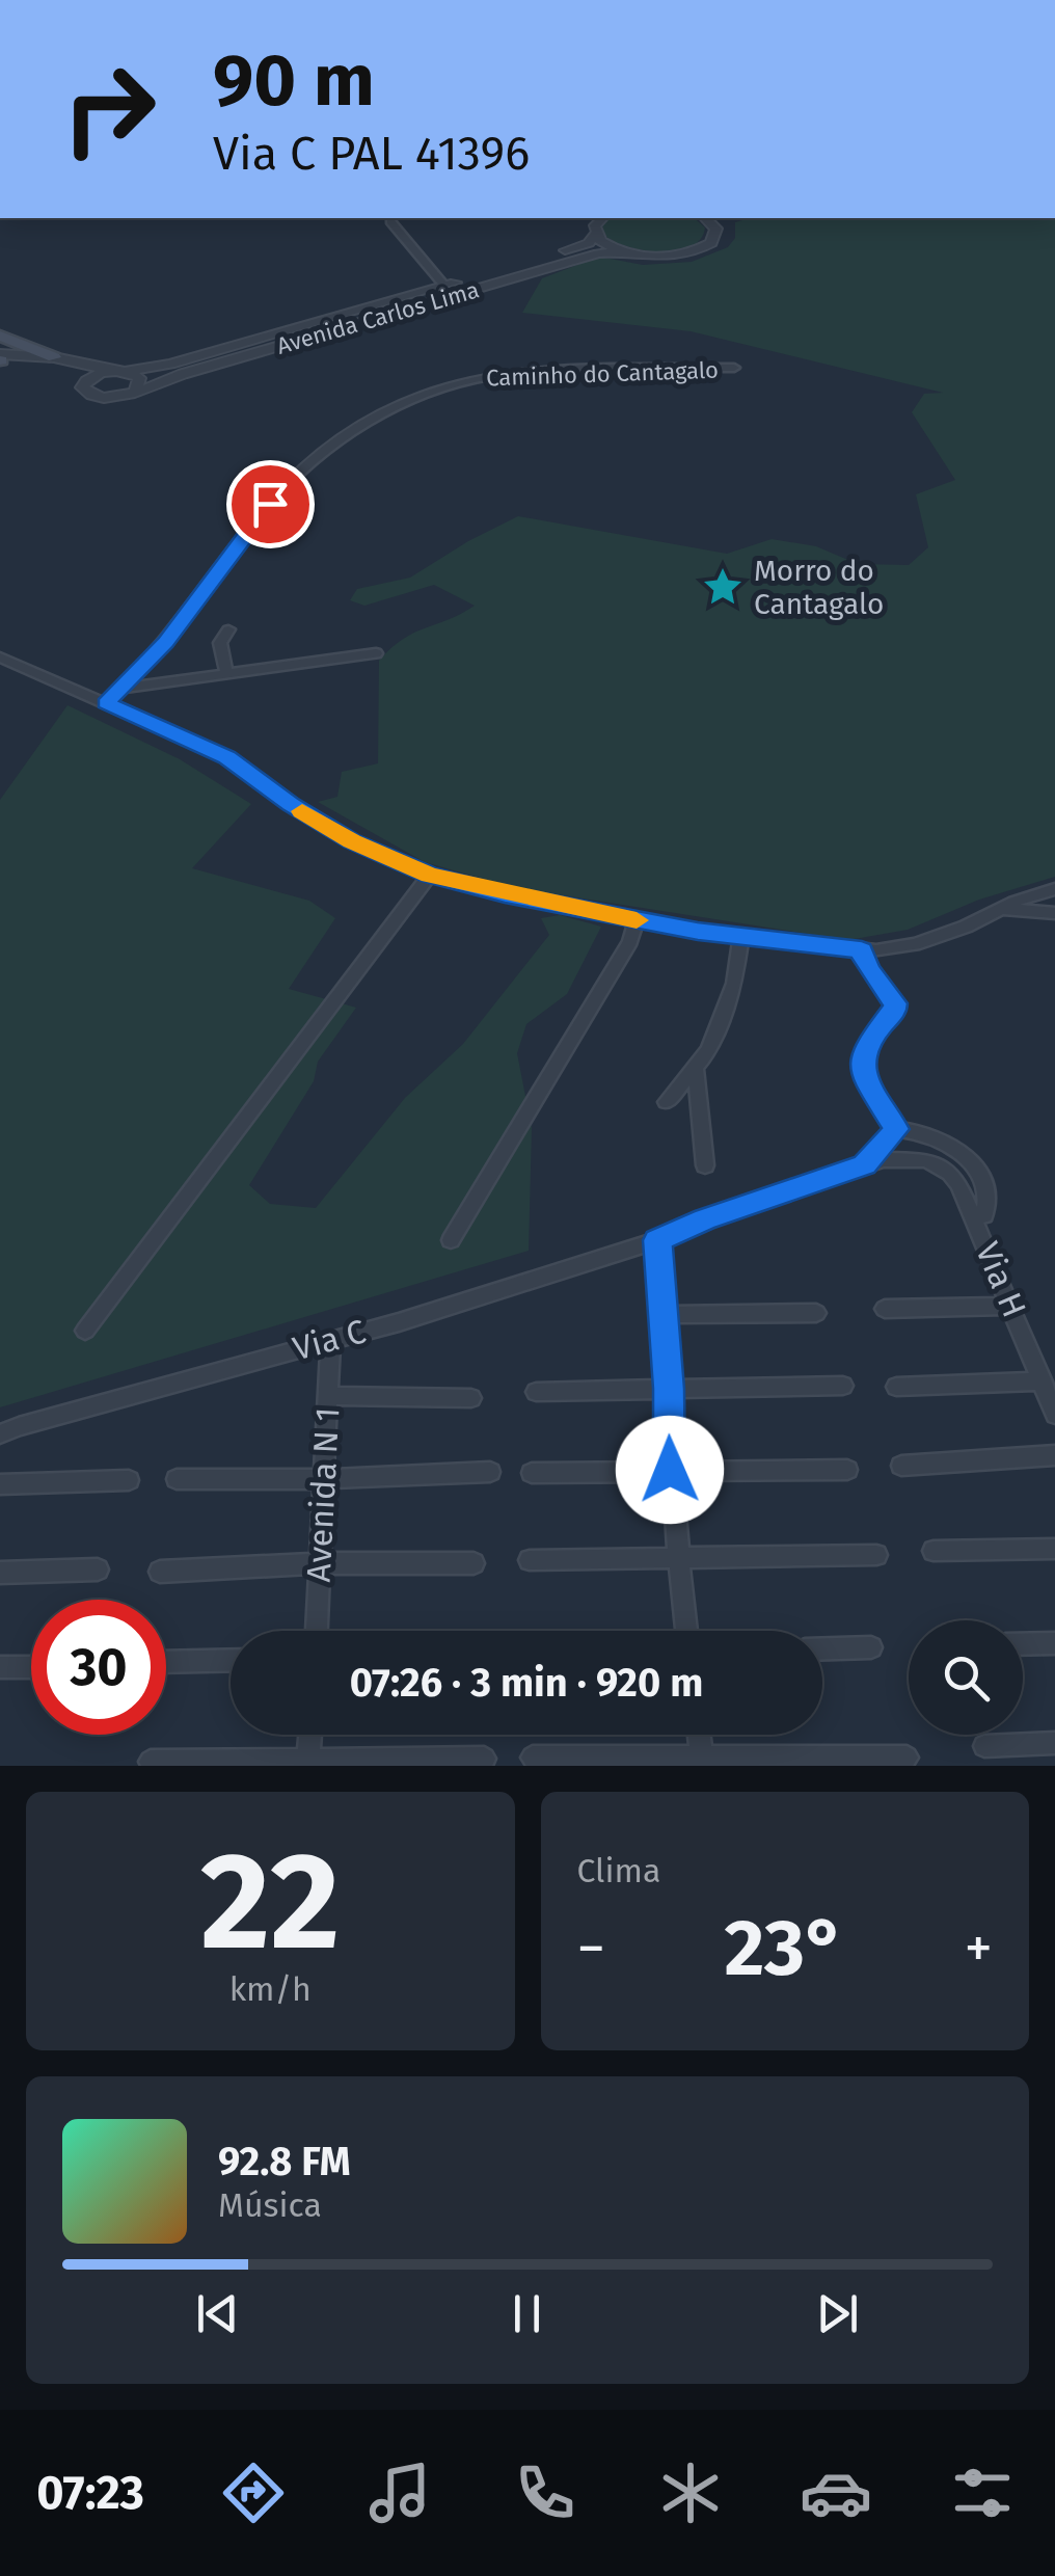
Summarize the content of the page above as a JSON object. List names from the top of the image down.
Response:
{
  "streets": {
    "street": [
      "Avenida Carlos Lima",
      "Caminho do Cantagalo",
      "Via H",
      "Via C",
      "Avenida N 1"
    ]
  },
  "crossings": [
    ["Via H", "Via C"],
    ["Via C", "Avenida N 1"]
  ],
  "places": {
    "place": ["Morro do Cantagalo"]
  },
  "page": {
    "turn": ["90 m", "Via C PAL 41396"],
    "limit": "30",
    "trip": "07:26 · 3 min · 920 m",
    "tile": [
      ["22", "km/h"],
      "Clima"
    ],
    "heat": ["−", "23°", "+"],
    "song": ["92.8 FM", "Música"],
    "tabs": "07:23"
  }
}
